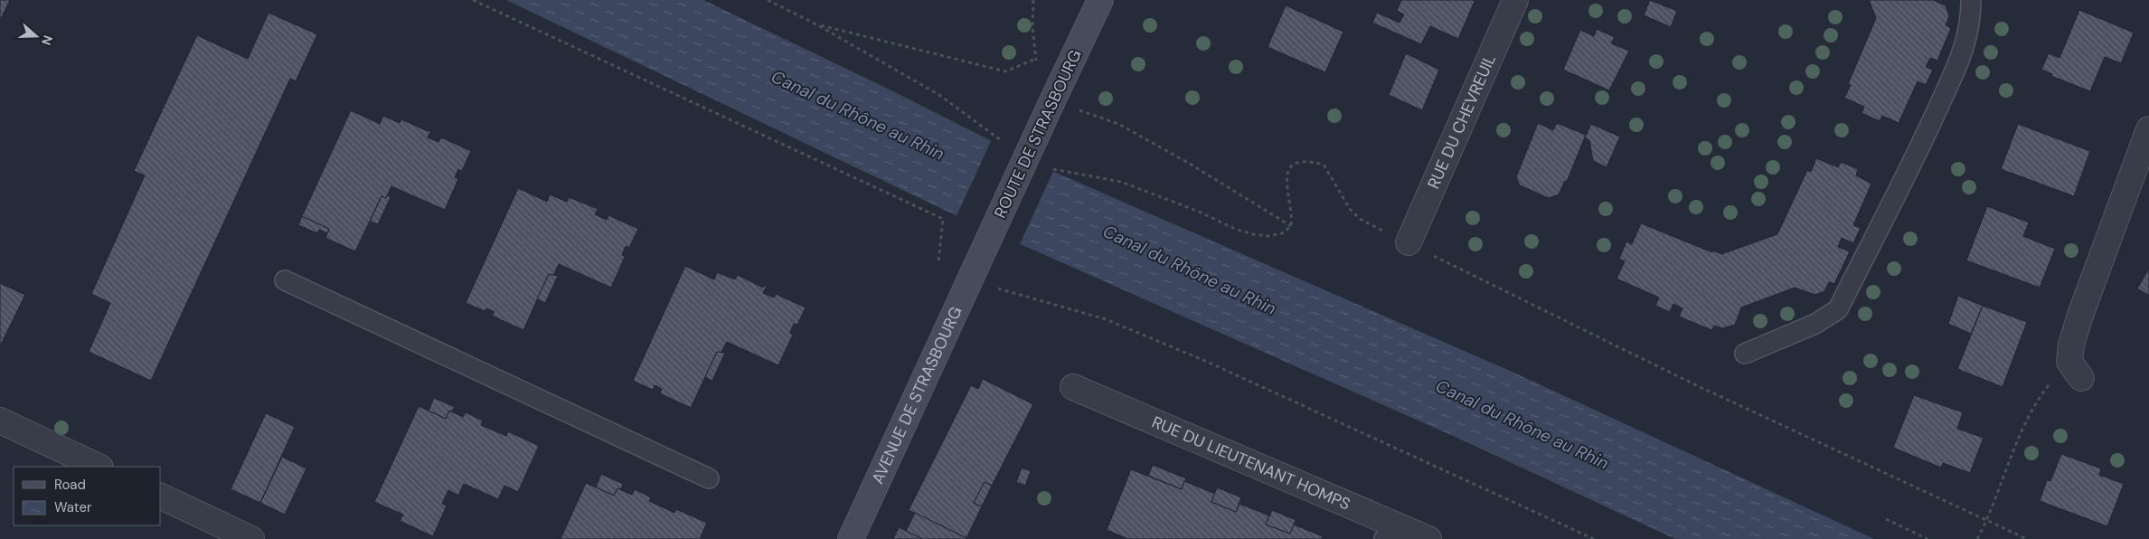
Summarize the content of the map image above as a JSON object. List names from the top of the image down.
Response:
{
  "streets": {
    "main road": ["ROUTE DE STRASBOURG", "AVENUE DE STRASBOURG"],
    "street": ["RUE DU CHEVREUIL", "RUE DU LIEUTENANT HOMPS"]
  },
  "crossings": [
    ["ROUTE DE STRASBOURG", "AVENUE DE STRASBOURG"]
  ],
  "water": ["Canal du Rhône au Rhin"],
  "legend": ["Road", "Water"],
  "north": "right"
}
